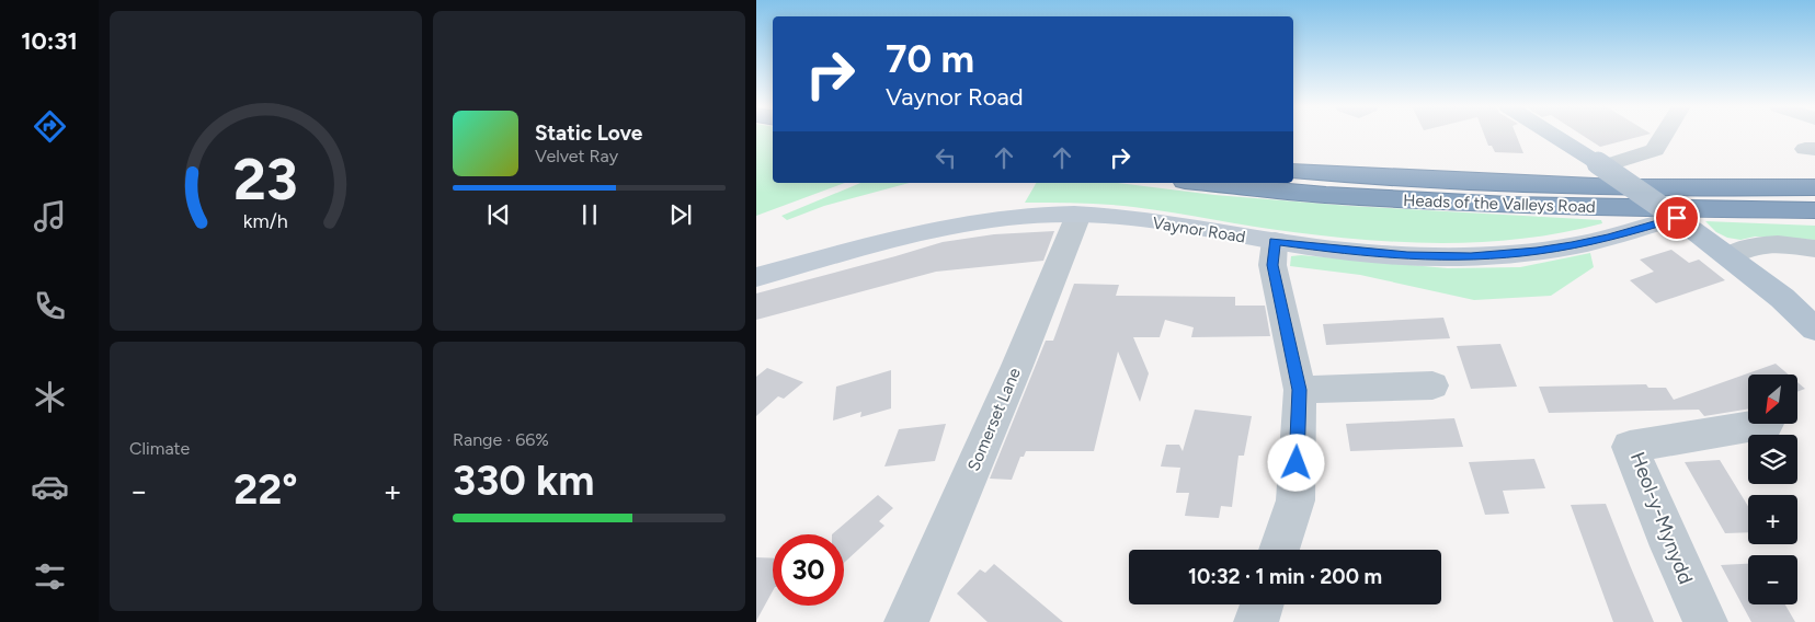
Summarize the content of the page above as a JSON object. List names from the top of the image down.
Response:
{
  "streets": {
    "highway": ["Heads of the Valleys Road"],
    "street": ["Vaynor Road", "Somerset Lane", "Heol-y-Mynydd"]
  },
  "crossings": [
    ["Vaynor Road", "Somerset Lane"]
  ],
  "north": "bottom left",
  "page": {
    "tabs": "10:31",
    "turn": ["70 m", "Vaynor Road"],
    "song": ["Static Love", "Velvet Ray"],
    "tile": [
      "Climate",
      ["Range · 66%", "330 km"]
    ],
    "map_buttons": ["+", "−"],
    "heat": ["−", "22°", "+"],
    "limit": "30",
    "trip": "10:32 · 1 min · 200 m",
    "gauge": ["23", "km/h"]
  }
}
